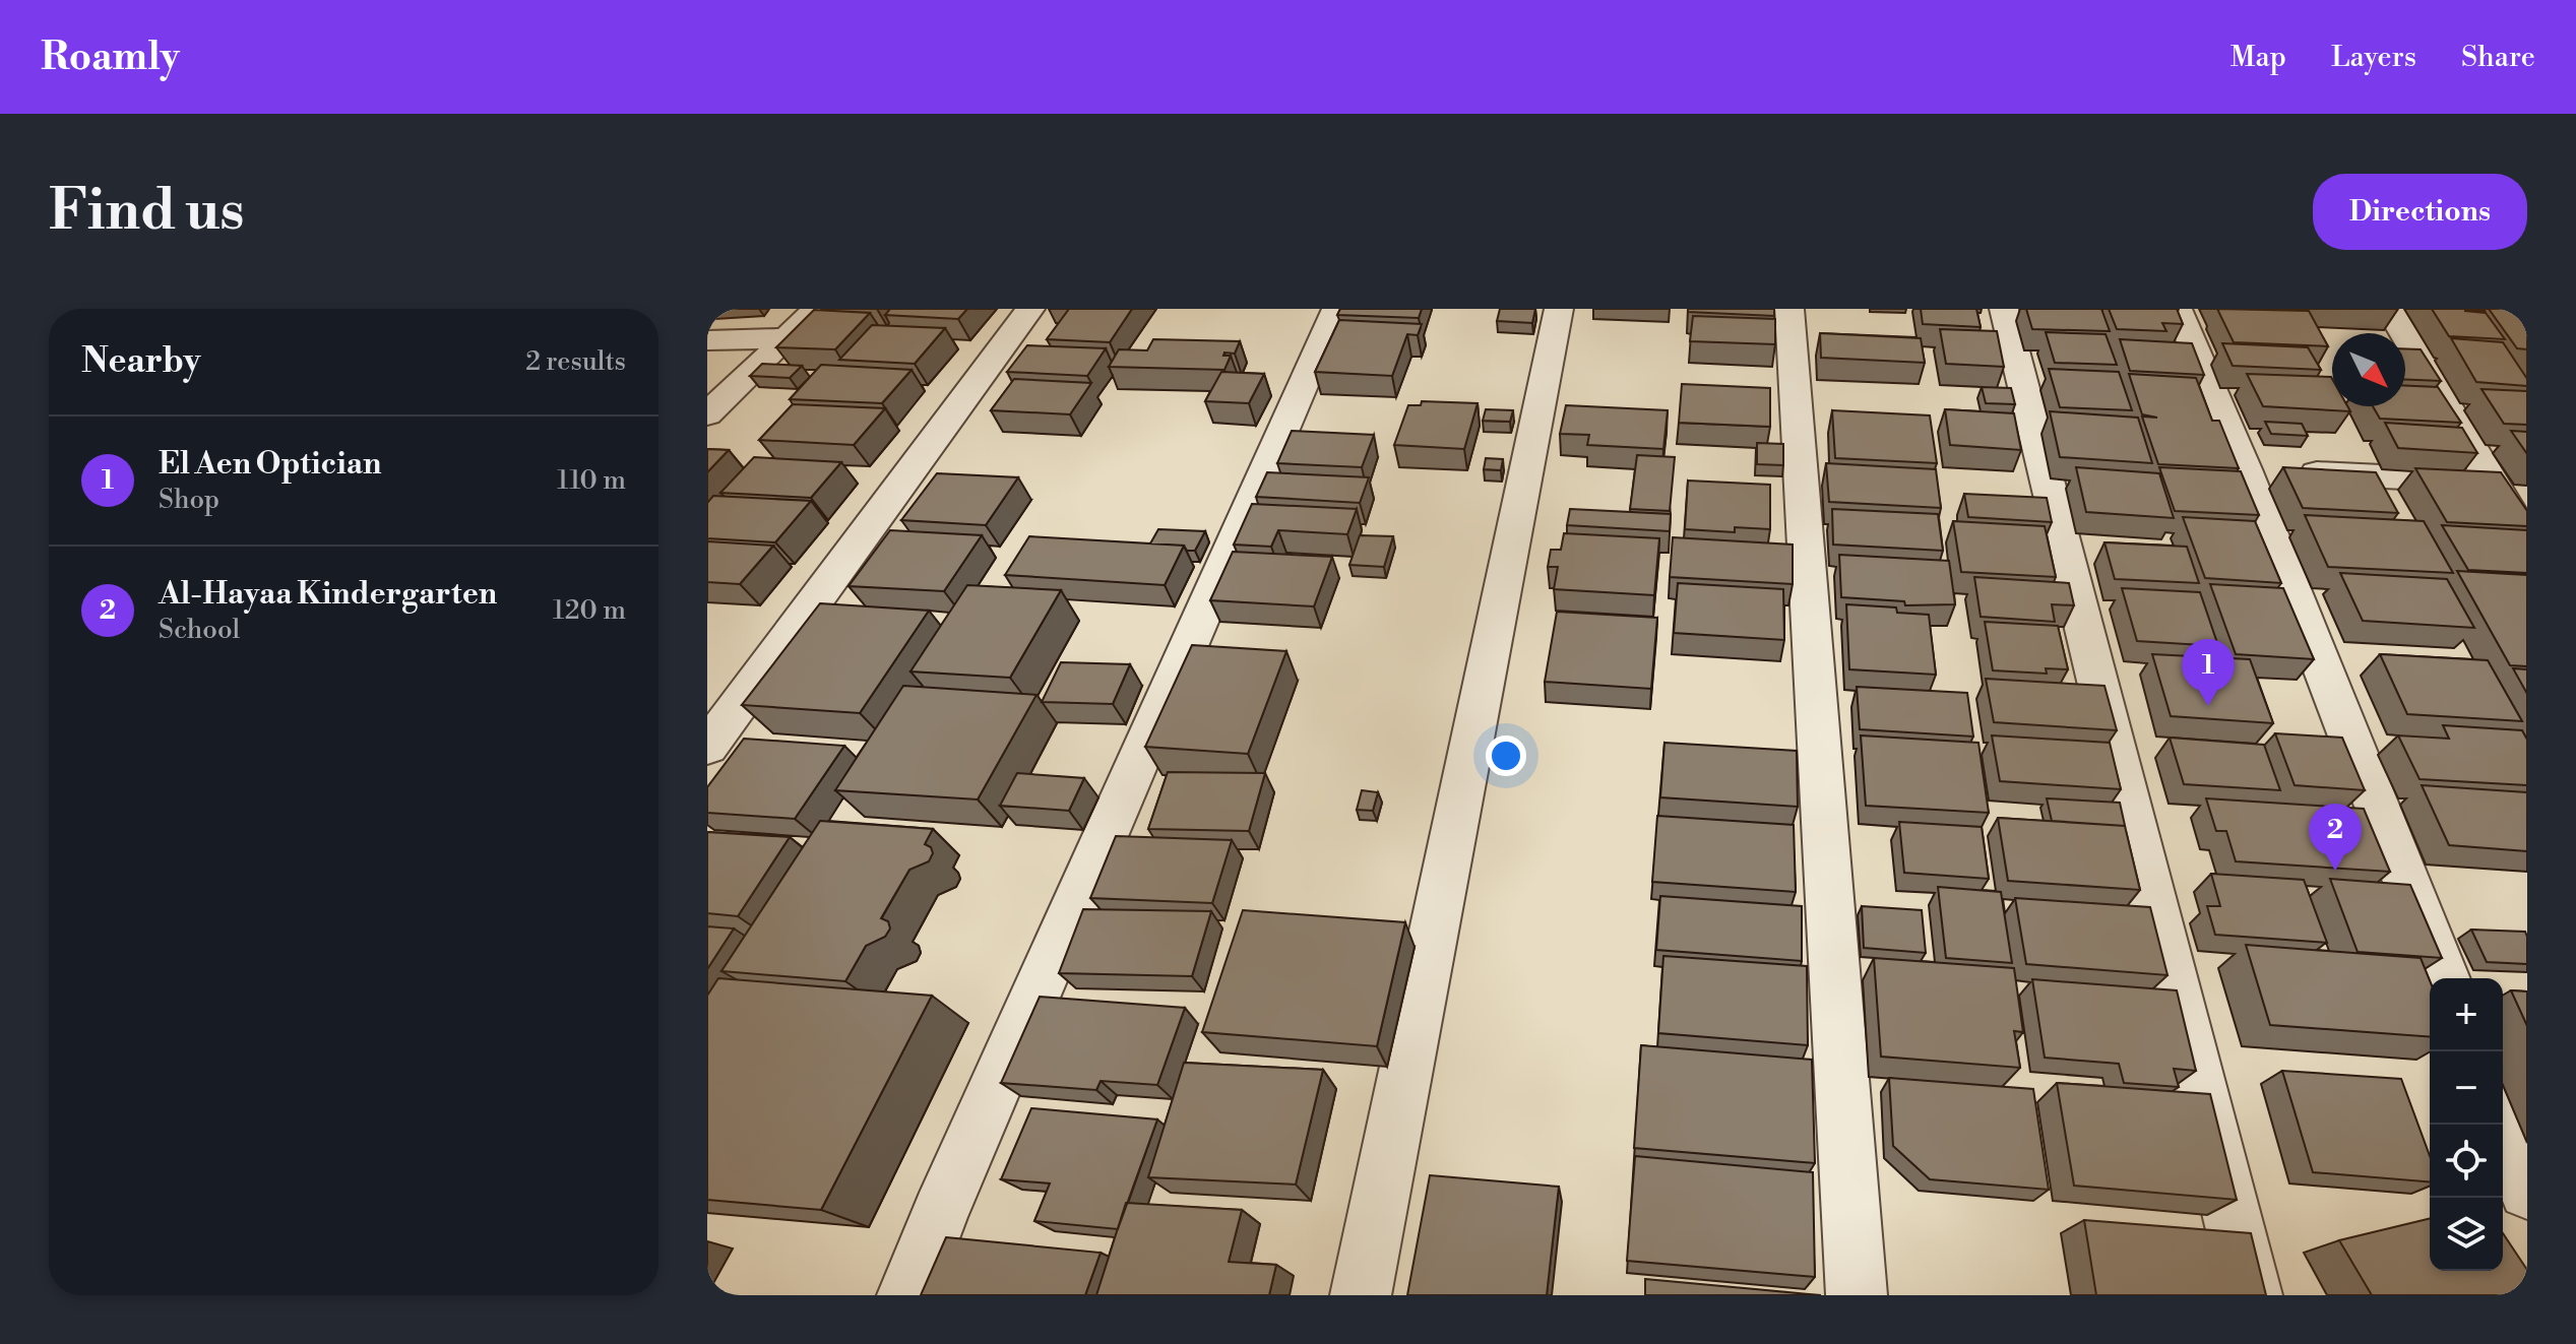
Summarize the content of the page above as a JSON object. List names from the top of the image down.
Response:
{
  "north": "bottom right",
  "page": {
    "header": "Roamly",
    "nav": ["Map", "Layers", "Share"],
    "buttons": "Directions",
    "title": "Find us",
    "heading": ["Nearby", "2 results"],
    "list": [
      {
        "mark": "1",
        "name": "El Aen Optician",
        "note": "Shop",
        "value": "110 m"
      },
      {
        "mark": "2",
        "name": "Al-Hayaa Kindergarten",
        "note": "School",
        "value": "120 m"
      }
    ],
    "pins": ["1", "2"],
    "map_buttons": ["+", "−"]
  }
}
